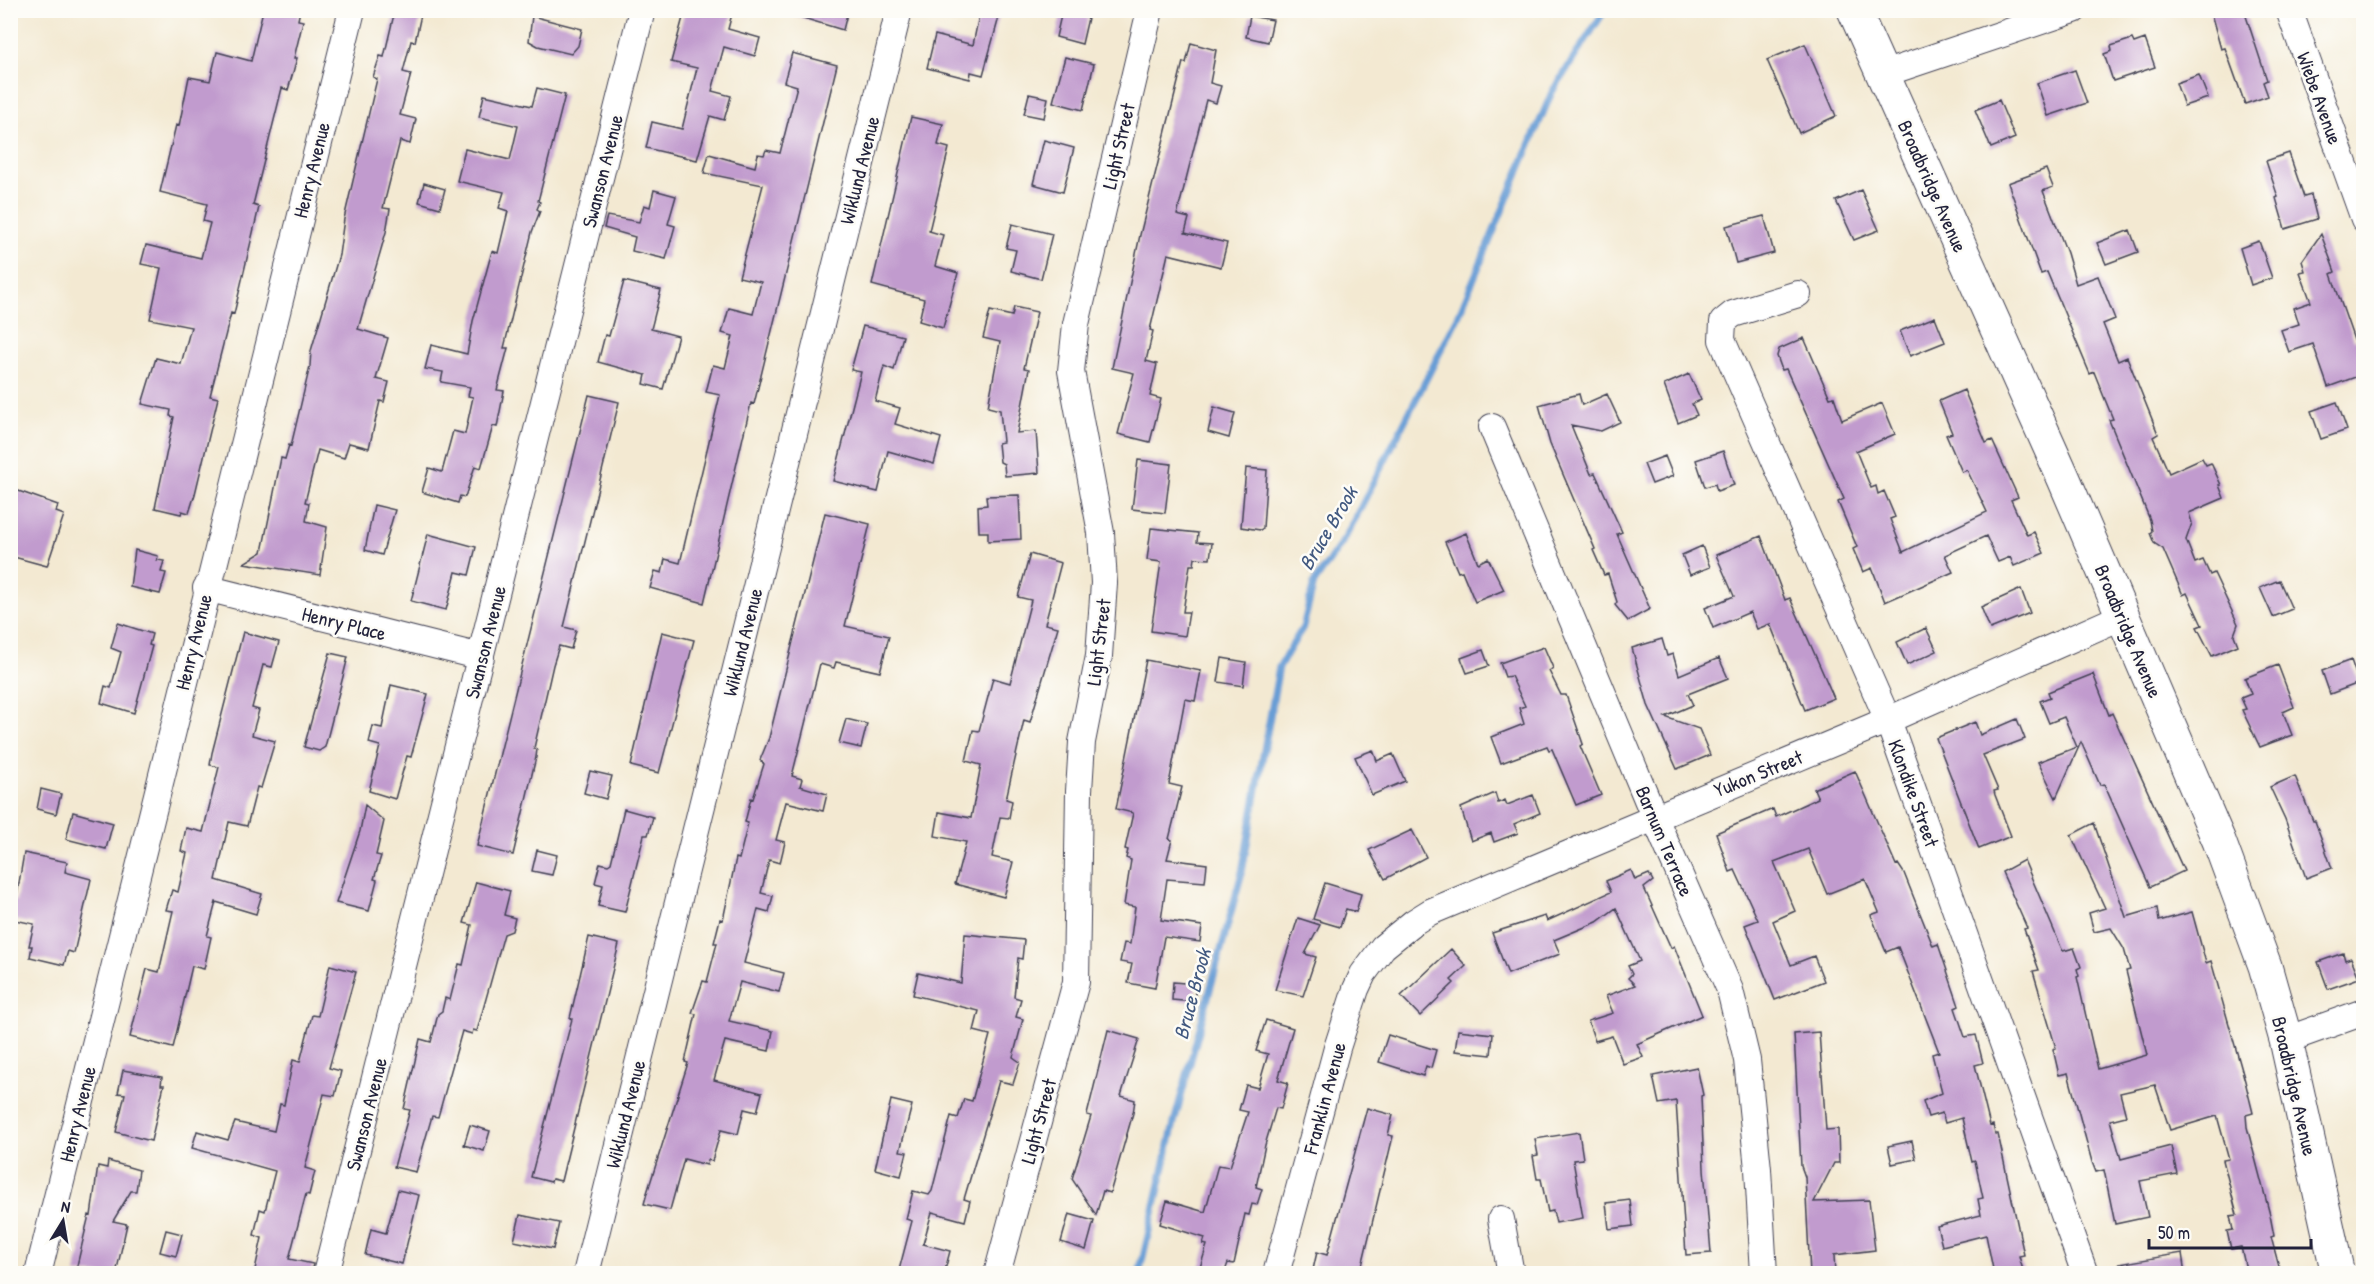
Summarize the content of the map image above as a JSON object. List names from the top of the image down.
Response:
{
  "streets": {
    "main road": ["Broadbridge Avenue"],
    "street": [
      "Wiebe Avenue",
      "Light Street",
      "Henry Avenue",
      "Wiklund Avenue",
      "Swanson Avenue",
      "Henry Place",
      "Yukon Street",
      "Klondike Street",
      "Barnum Terrace",
      "Franklin Avenue"
    ]
  },
  "crossings": [
    ["Henry Avenue", "Henry Place"],
    ["Swanson Avenue", "Henry Place"],
    ["Broadbridge Avenue", "Yukon Street"],
    ["Yukon Street", "Klondike Street"],
    ["Yukon Street", "Barnum Terrace"],
    ["Yukon Street", "Franklin Avenue"]
  ],
  "water": ["Bruce Brook"],
  "scale_bar": "50 m",
  "north": "top"
}
